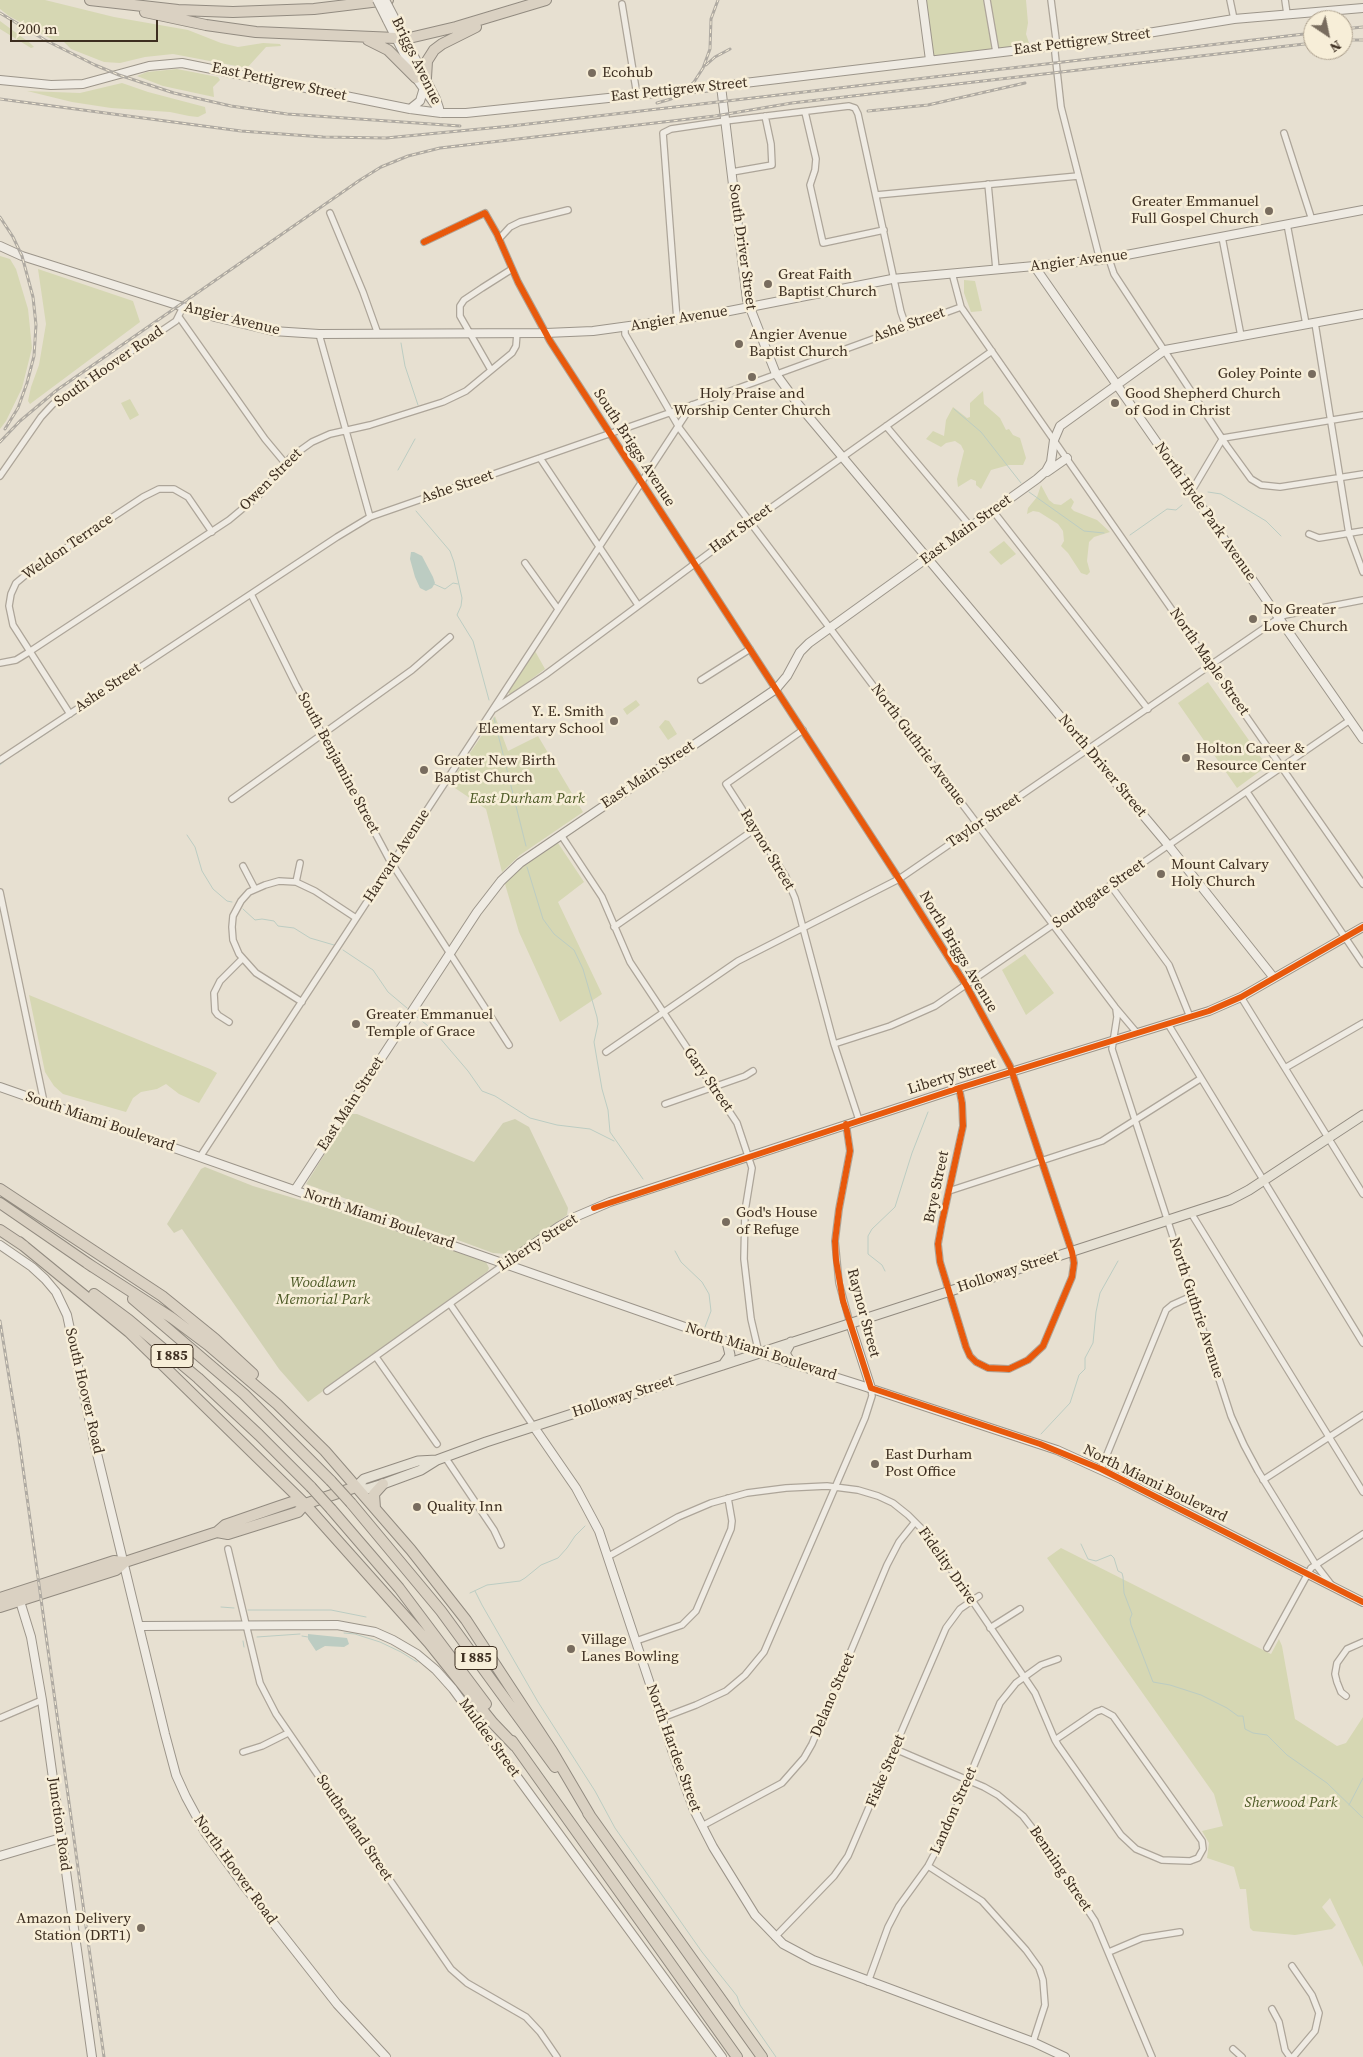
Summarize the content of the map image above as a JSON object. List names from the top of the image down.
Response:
{
  "streets": {
    "highway": ["Holloway Street", "I 885"],
    "street": [
      "East Pettigrew Street",
      "Briggs Avenue",
      "South Driver Street",
      "Angier Avenue",
      "Ashe Street",
      "South Hoover Road",
      "South Briggs Avenue",
      "Owen Street",
      "North Hyde Park Avenue",
      "Hart Street",
      "East Main Street",
      "Weldon Terrace",
      "North Maple Street",
      "North Guthrie Avenue",
      "South Benjamine Street",
      "North Driver Street",
      "Taylor Street",
      "Raynor Street",
      "Harvard Avenue",
      "Southgate Street",
      "North Briggs Avenue",
      "Liberty Street",
      "Gary Street",
      "South Miami Boulevard",
      "Brye Street",
      "North Miami Boulevard",
      "Fidelity Drive",
      "Delano Street",
      "Muldee Street",
      "North Hardee Street",
      "Fiske Street",
      "Landon Street",
      "Junction Road",
      "Southerland Street",
      "Benning Street",
      "North Hoover Road"
    ]
  },
  "crossings": [
    ["East Pettigrew Street", "Briggs Avenue"],
    ["East Pettigrew Street", "South Driver Street"],
    ["South Driver Street", "Angier Avenue"],
    ["South Driver Street", "Ashe Street"],
    ["South Driver Street", "Hart Street"],
    ["South Driver Street", "East Main Street"],
    ["South Driver Street", "North Driver Street"],
    ["Angier Avenue", "South Hoover Road"],
    ["Angier Avenue", "South Briggs Avenue"],
    ["Angier Avenue", "Owen Street"],
    ["Angier Avenue", "North Hyde Park Avenue"],
    ["Angier Avenue", "North Guthrie Avenue"],
    ["Ashe Street", "South Briggs Avenue"],
    ["Ashe Street", "Weldon Terrace"],
    ["Ashe Street", "North Maple Street"],
    ["Ashe Street", "North Guthrie Avenue"],
    ["Ashe Street", "South Benjamine Street"],
    ["Ashe Street", "Harvard Avenue"],
    ["South Hoover Road", "Holloway Street"],
    ["South Hoover Road", "North Hoover Road"],
    ["South Briggs Avenue", "Hart Street"],
    ["South Briggs Avenue", "East Main Street"],
    ["South Briggs Avenue", "Harvard Avenue"],
    ["South Briggs Avenue", "North Briggs Avenue"],
    ["Owen Street", "Weldon Terrace"],
    ["North Hyde Park Avenue", "East Main Street"],
    ["North Hyde Park Avenue", "Taylor Street"],
    ["North Hyde Park Avenue", "Southgate Street"],
    ["Hart Street", "North Maple Street"],
    ["Hart Street", "North Guthrie Avenue"],
    ["Hart Street", "Harvard Avenue"],
    ["East Main Street", "North Maple Street"],
    ["East Main Street", "North Guthrie Avenue"],
    ["East Main Street", "South Benjamine Street"],
    ["East Main Street", "North Driver Street"],
    ["East Main Street", "North Briggs Avenue"],
    ["East Main Street", "Gary Street"],
    ["East Main Street", "North Miami Boulevard"],
    ["North Maple Street", "Taylor Street"],
    ["North Maple Street", "Southgate Street"],
    ["North Guthrie Avenue", "Taylor Street"],
    ["North Guthrie Avenue", "Harvard Avenue"],
    ["North Guthrie Avenue", "Southgate Street"],
    ["North Guthrie Avenue", "Liberty Street"],
    ["North Guthrie Avenue", "North Miami Boulevard"],
    ["North Guthrie Avenue", "Holloway Street"],
    ["South Benjamine Street", "Harvard Avenue"],
    ["North Driver Street", "Taylor Street"],
    ["North Driver Street", "Southgate Street"],
    ["North Driver Street", "Liberty Street"],
    ["Taylor Street", "Raynor Street"],
    ["Taylor Street", "North Briggs Avenue"],
    ["Taylor Street", "Gary Street"],
    ["Raynor Street", "Southgate Street"],
    ["Raynor Street", "North Briggs Avenue"],
    ["Raynor Street", "Liberty Street"],
    ["Raynor Street", "North Miami Boulevard"],
    ["Raynor Street", "Holloway Street"],
    ["Raynor Street", "Fidelity Drive"],
    ["Raynor Street", "North Hardee Street"],
    ["Harvard Avenue", "South Miami Boulevard"],
    ["Harvard Avenue", "North Miami Boulevard"],
    ["Southgate Street", "North Briggs Avenue"],
    ["North Briggs Avenue", "Liberty Street"],
    ["North Briggs Avenue", "Brye Street"],
    ["North Briggs Avenue", "Holloway Street"],
    ["Liberty Street", "Gary Street"],
    ["Liberty Street", "Brye Street"],
    ["Liberty Street", "North Miami Boulevard"],
    ["Gary Street", "North Miami Boulevard"],
    ["Gary Street", "Holloway Street"],
    ["South Miami Boulevard", "North Miami Boulevard"],
    ["Brye Street", "Holloway Street"],
    ["North Miami Boulevard", "Holloway Street"],
    ["Holloway Street", "North Hardee Street"],
    ["Holloway Street", "Junction Road"],
    ["Holloway Street", "North Hoover Road"],
    ["Fidelity Drive", "Delano Street"],
    ["Fidelity Drive", "North Hardee Street"],
    ["Fidelity Drive", "Fiske Street"],
    ["Fidelity Drive", "Landon Street"],
    ["Delano Street", "North Hardee Street"],
    ["Muldee Street", "Southerland Street"],
    ["Muldee Street", "North Hoover Road"],
    ["North Hardee Street", "Fiske Street"],
    ["North Hardee Street", "Landon Street"],
    ["Fiske Street", "Benning Street"],
    ["Landon Street", "Benning Street"]
  ],
  "parks": ["East Durham Park", "Woodlawn Memorial Park", "Sherwood Park"],
  "places": [
    "Ecohub",
    "Greater Emmanuel Full Gospel Church",
    "Great Faith Baptist Church",
    "Angier Avenue Baptist Church",
    "Goley Pointe",
    "Holy Praise and Worship Center Church",
    "Good Shepherd Church of God in Christ",
    "No Greater Love Church",
    "Y. E. Smith Elementary School",
    "Holton Career & Resource Center",
    "Greater New Birth Baptist Church",
    "Mount Calvary Holy Church",
    "Greater Emmanuel Temple of Grace",
    "God's House of Refuge",
    "East Durham Post Office",
    "Quality Inn",
    "Village Lanes Bowling",
    "Amazon Delivery Station (DRT1)"
  ],
  "scale_bar": "200 m",
  "north": "bottom right"
}
